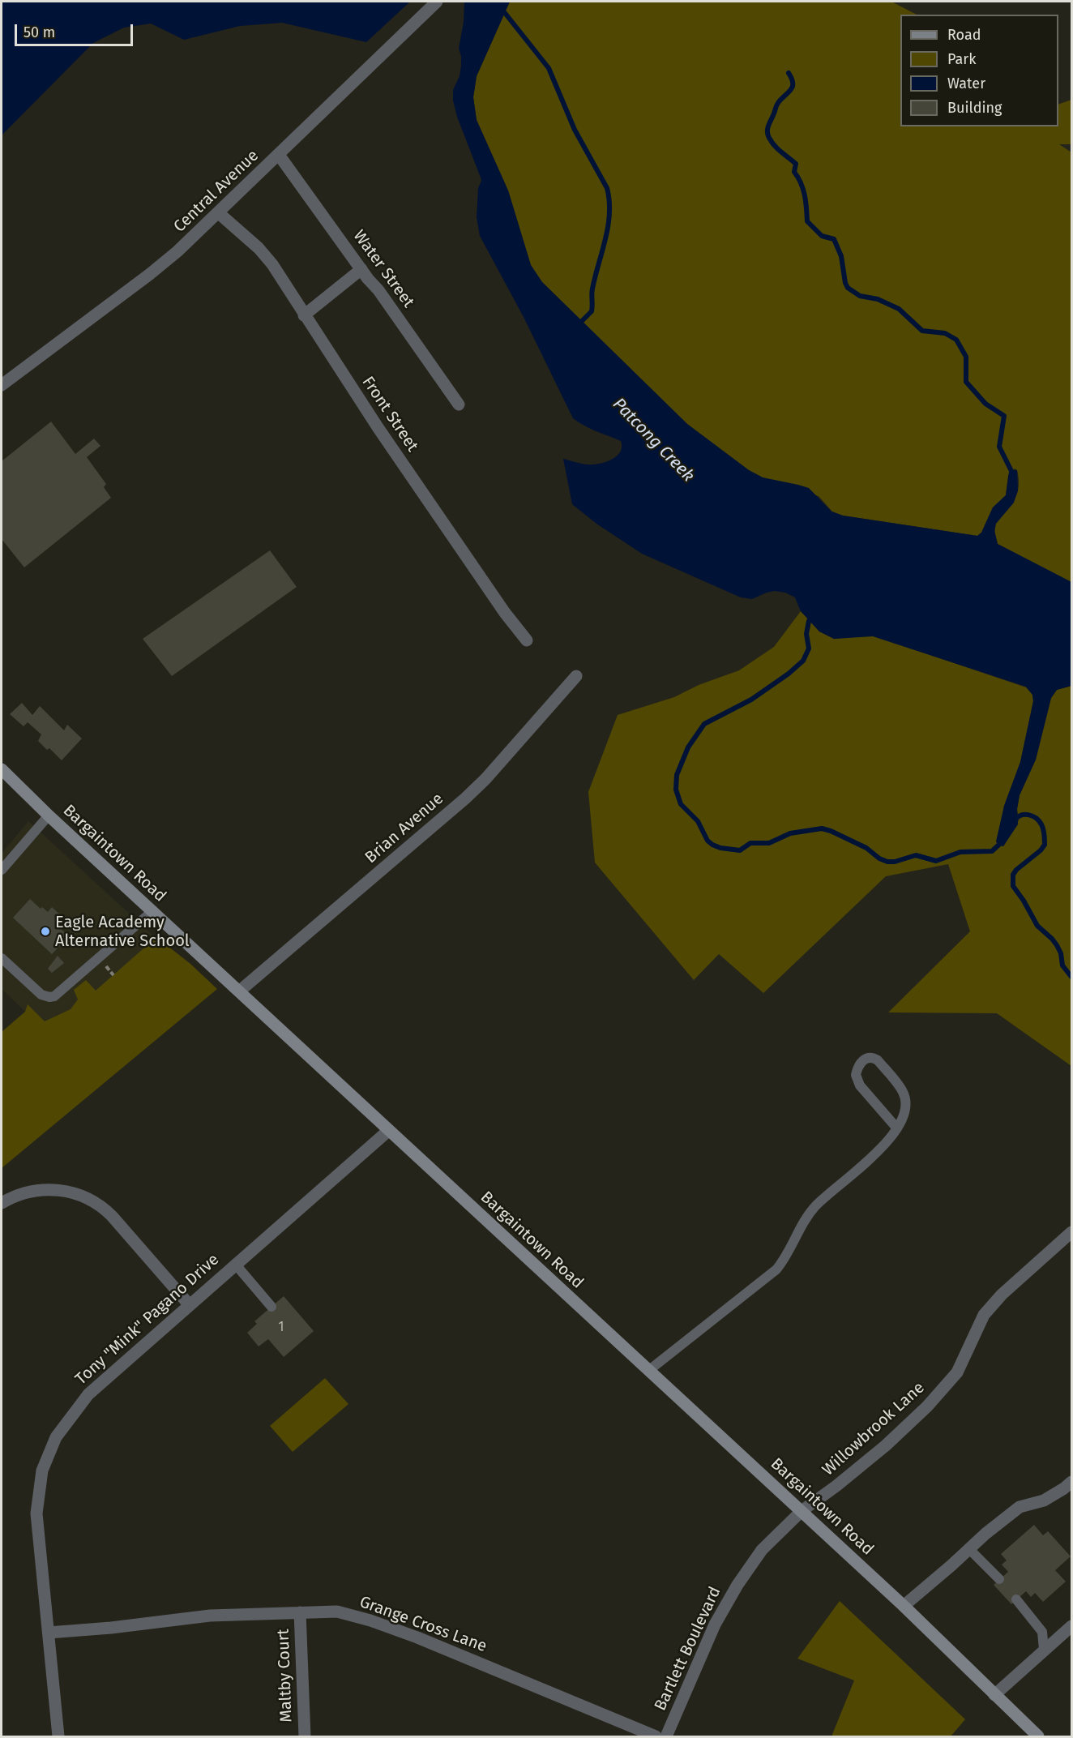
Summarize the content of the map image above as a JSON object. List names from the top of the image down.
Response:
{
  "streets": {
    "main road": ["Bargaintown Road"],
    "street": [
      "Central Avenue",
      "Water Street",
      "Front Street",
      "Brian Avenue",
      "Tony \"Mink\" Pagano Drive",
      "Willowbrook Lane",
      "Grange Cross Lane",
      "Bartlett Boulevard",
      "Maltby Court"
    ]
  },
  "crossings": [
    ["Central Avenue", "Water Street"],
    ["Central Avenue", "Front Street"],
    ["Brian Avenue", "Bargaintown Road"],
    ["Bargaintown Road", "Tony \"Mink\" Pagano Drive"],
    ["Bargaintown Road", "Willowbrook Lane"],
    ["Bargaintown Road", "Bartlett Boulevard"],
    ["Tony \"Mink\" Pagano Drive", "Grange Cross Lane"],
    ["Willowbrook Lane", "Bartlett Boulevard"],
    ["Grange Cross Lane", "Maltby Court"]
  ],
  "water": ["Patcong Creek"],
  "places": ["Eagle Academy Alternative School"],
  "house_numbers": ["1"],
  "legend": [
    "Road",
    "Park",
    "Water",
    "Building"
  ],
  "scale_bar": "50 m"
}
